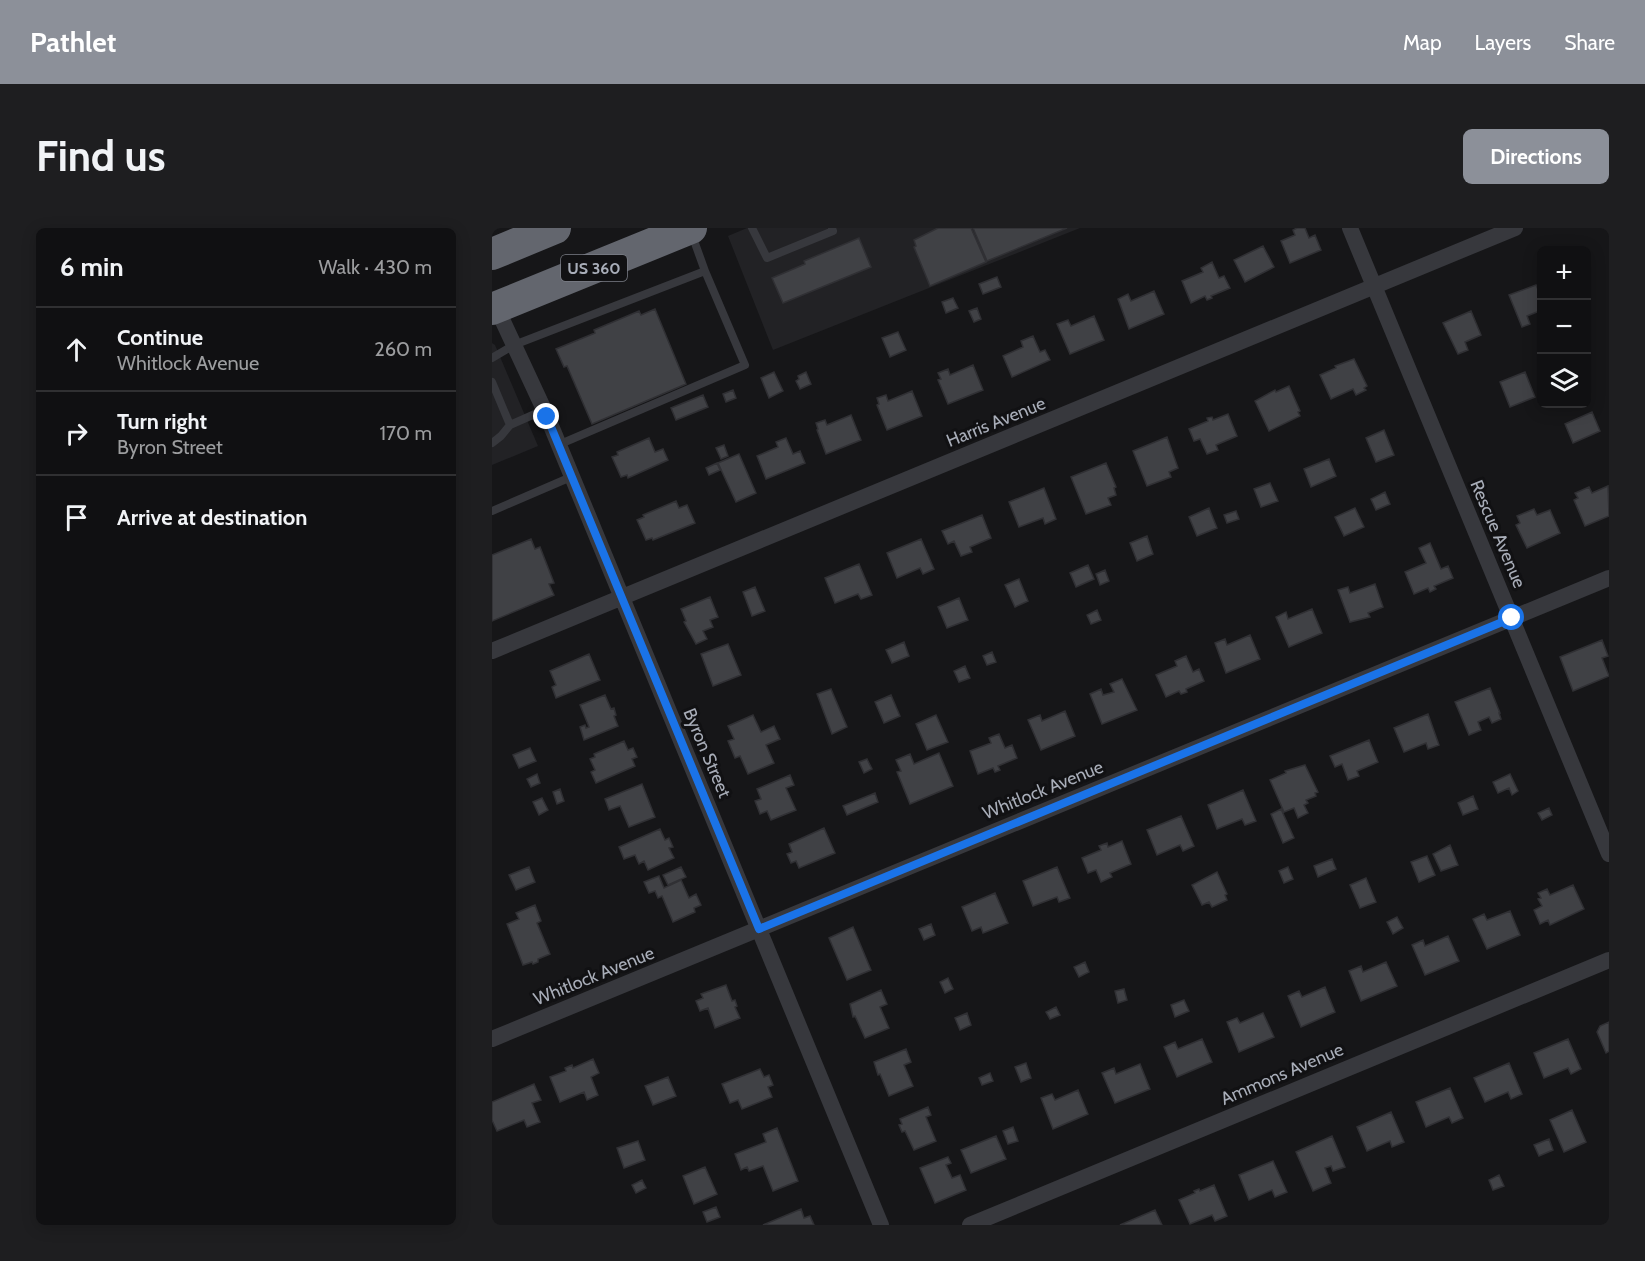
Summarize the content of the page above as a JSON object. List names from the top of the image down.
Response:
{
  "streets": {
    "highway": ["US 360"],
    "street": [
      "Harris Avenue",
      "Rescue Avenue",
      "Byron Street",
      "Whitlock Avenue",
      "Ammons Avenue"
    ]
  },
  "crossings": [
    ["US 360", "Byron Street"],
    ["Harris Avenue", "Rescue Avenue"],
    ["Harris Avenue", "Byron Street"],
    ["Rescue Avenue", "Whitlock Avenue"],
    ["Byron Street", "Whitlock Avenue"]
  ],
  "page": {
    "header": "Pathlet",
    "nav": ["Map", "Layers", "Share"],
    "buttons": "Directions",
    "title": "Find us",
    "heading": ["6 min", "Walk · 430 m"],
    "map_buttons": ["+", "−"],
    "list": [
      ["Continue", "Whitlock Avenue", "260 m"],
      ["Turn right", "Byron Street", "170 m"],
      "Arrive at destination"
    ]
  }
}
